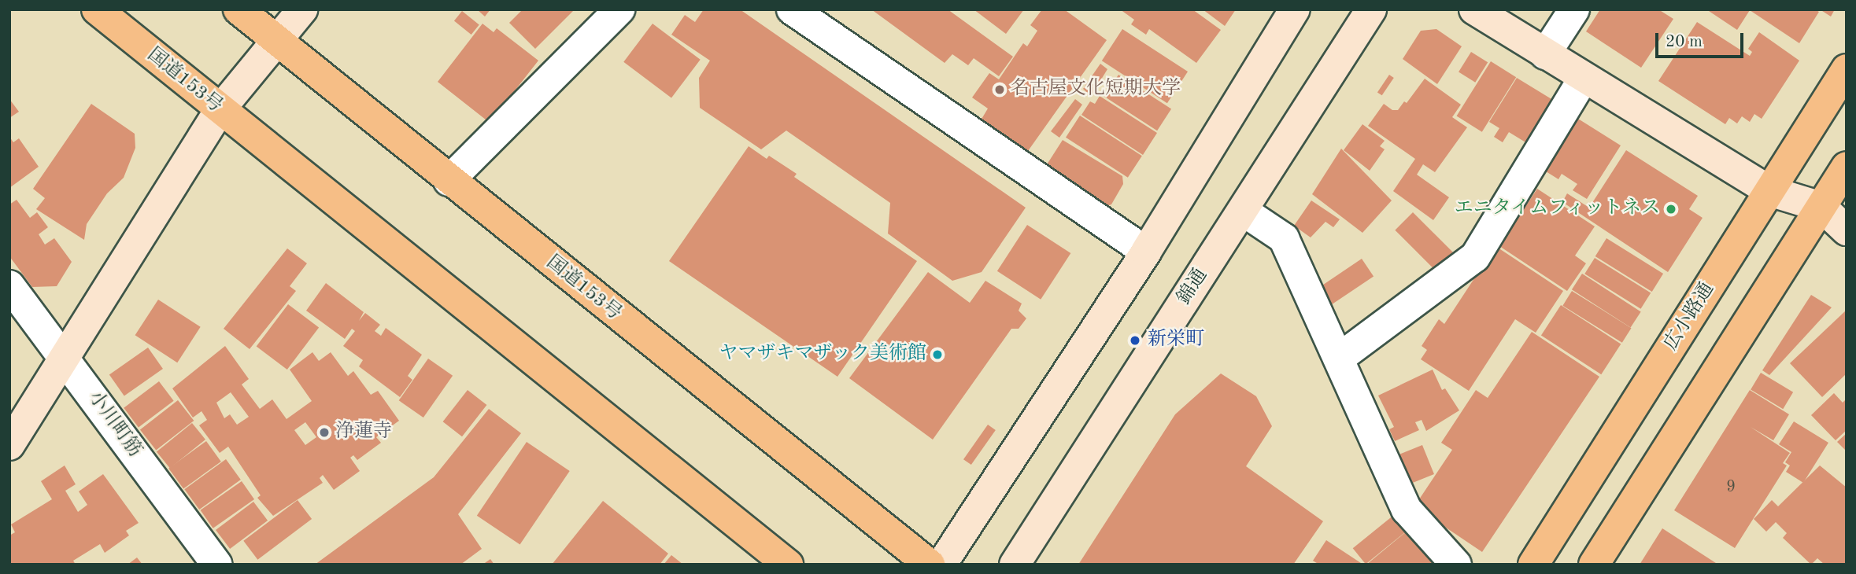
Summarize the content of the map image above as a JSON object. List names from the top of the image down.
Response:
{
  "streets": {
    "main road": ["国道153号", "広小路通"],
    "street": ["錦通", "小川町筋"]
  },
  "places": [
    "名古屋文化短期大学",
    "エニタイムフィットネス",
    "新栄町",
    "ヤマザキマザック美術館",
    "浄蓮寺"
  ],
  "house_numbers": ["9"],
  "scale_bar": "20 m"
}
